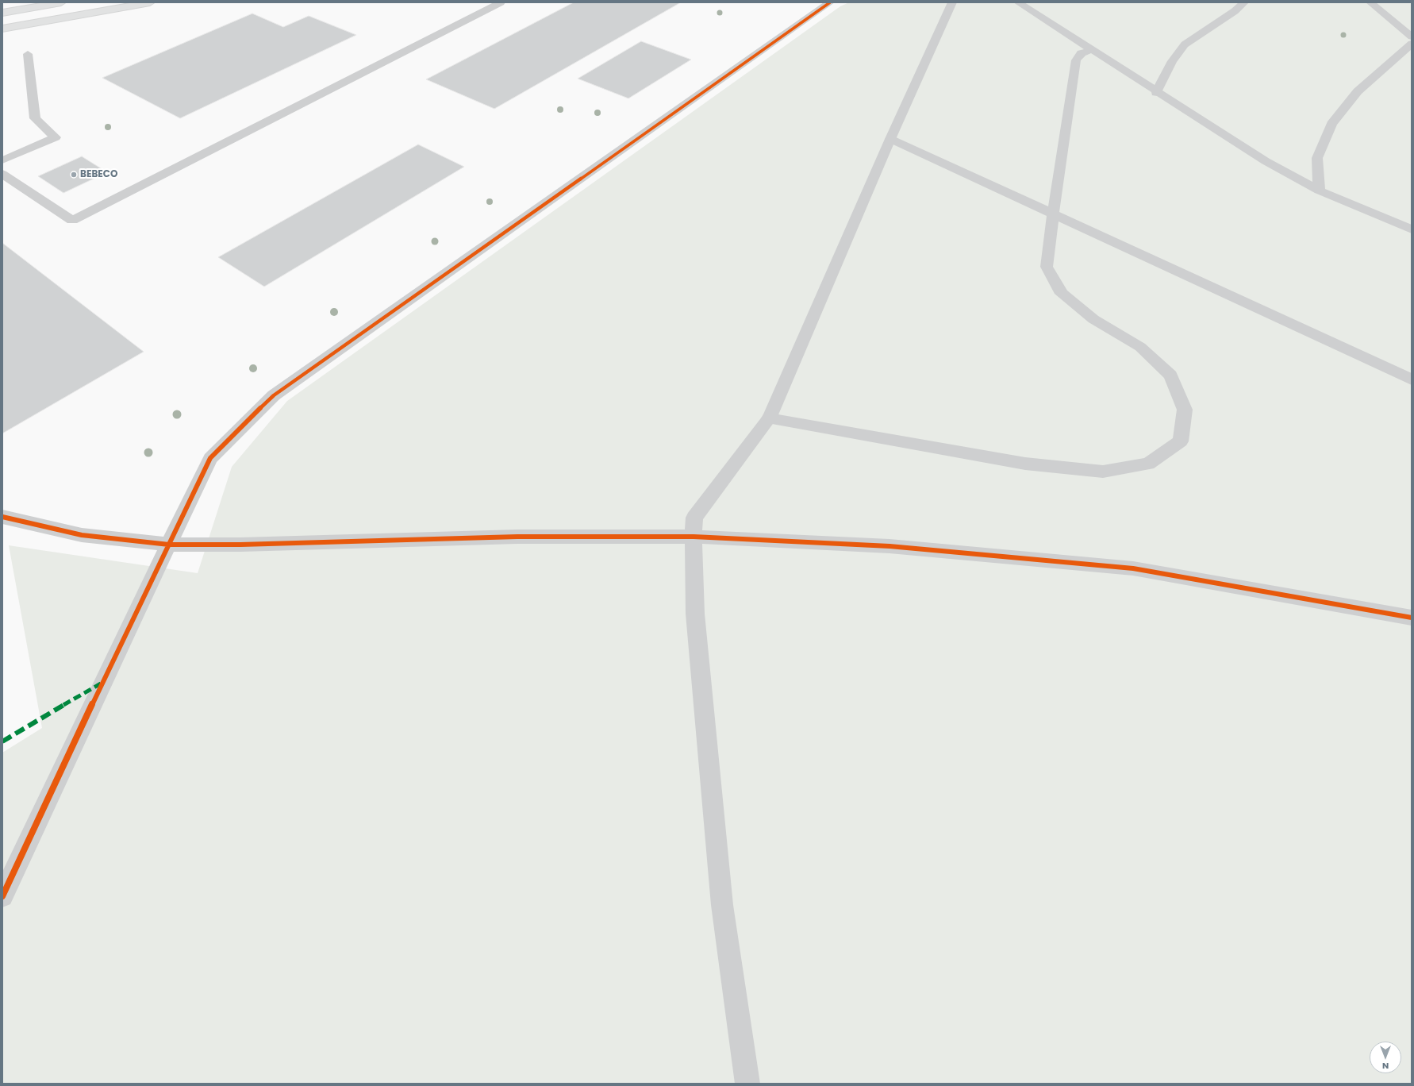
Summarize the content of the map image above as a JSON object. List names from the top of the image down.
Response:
{
  "places": ["BEBECO"],
  "north": "bottom"
}
